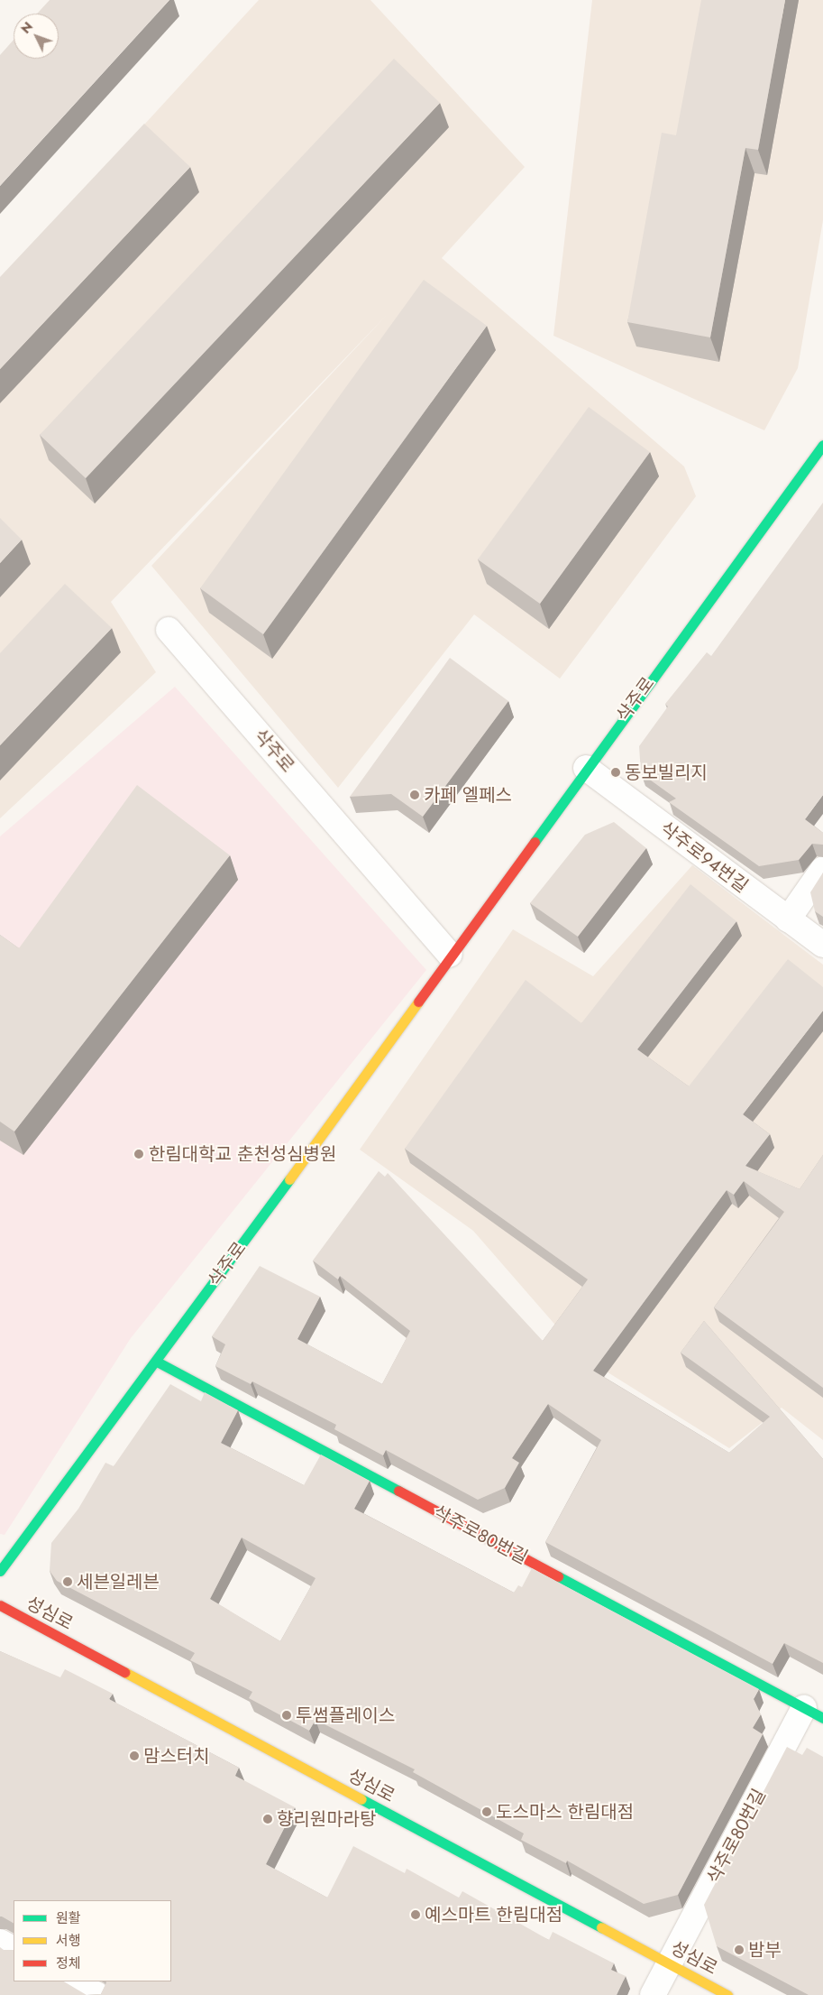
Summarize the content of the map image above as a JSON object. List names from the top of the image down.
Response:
{
  "streets": {
    "street": [
      "삭주로",
      "삭주로94번길",
      "삭주로80번길",
      "성심로"
    ]
  },
  "crossings": [
    ["삭주로", "삭주로94번길"],
    ["삭주로", "삭주로80번길"],
    ["삭주로80번길", "성심로"]
  ],
  "places": [
    "동보빌리지",
    "카페 엘페스",
    "한림대학교 춘천성심병원",
    "세븐일레븐",
    "투썸플레이스",
    "맘스터치",
    "도스마스 한림대점",
    "향리원마라탕",
    "예스마트 한림대점",
    "밤부"
  ],
  "legend": ["원활", "서행", "정체"],
  "north": "top left"
}
